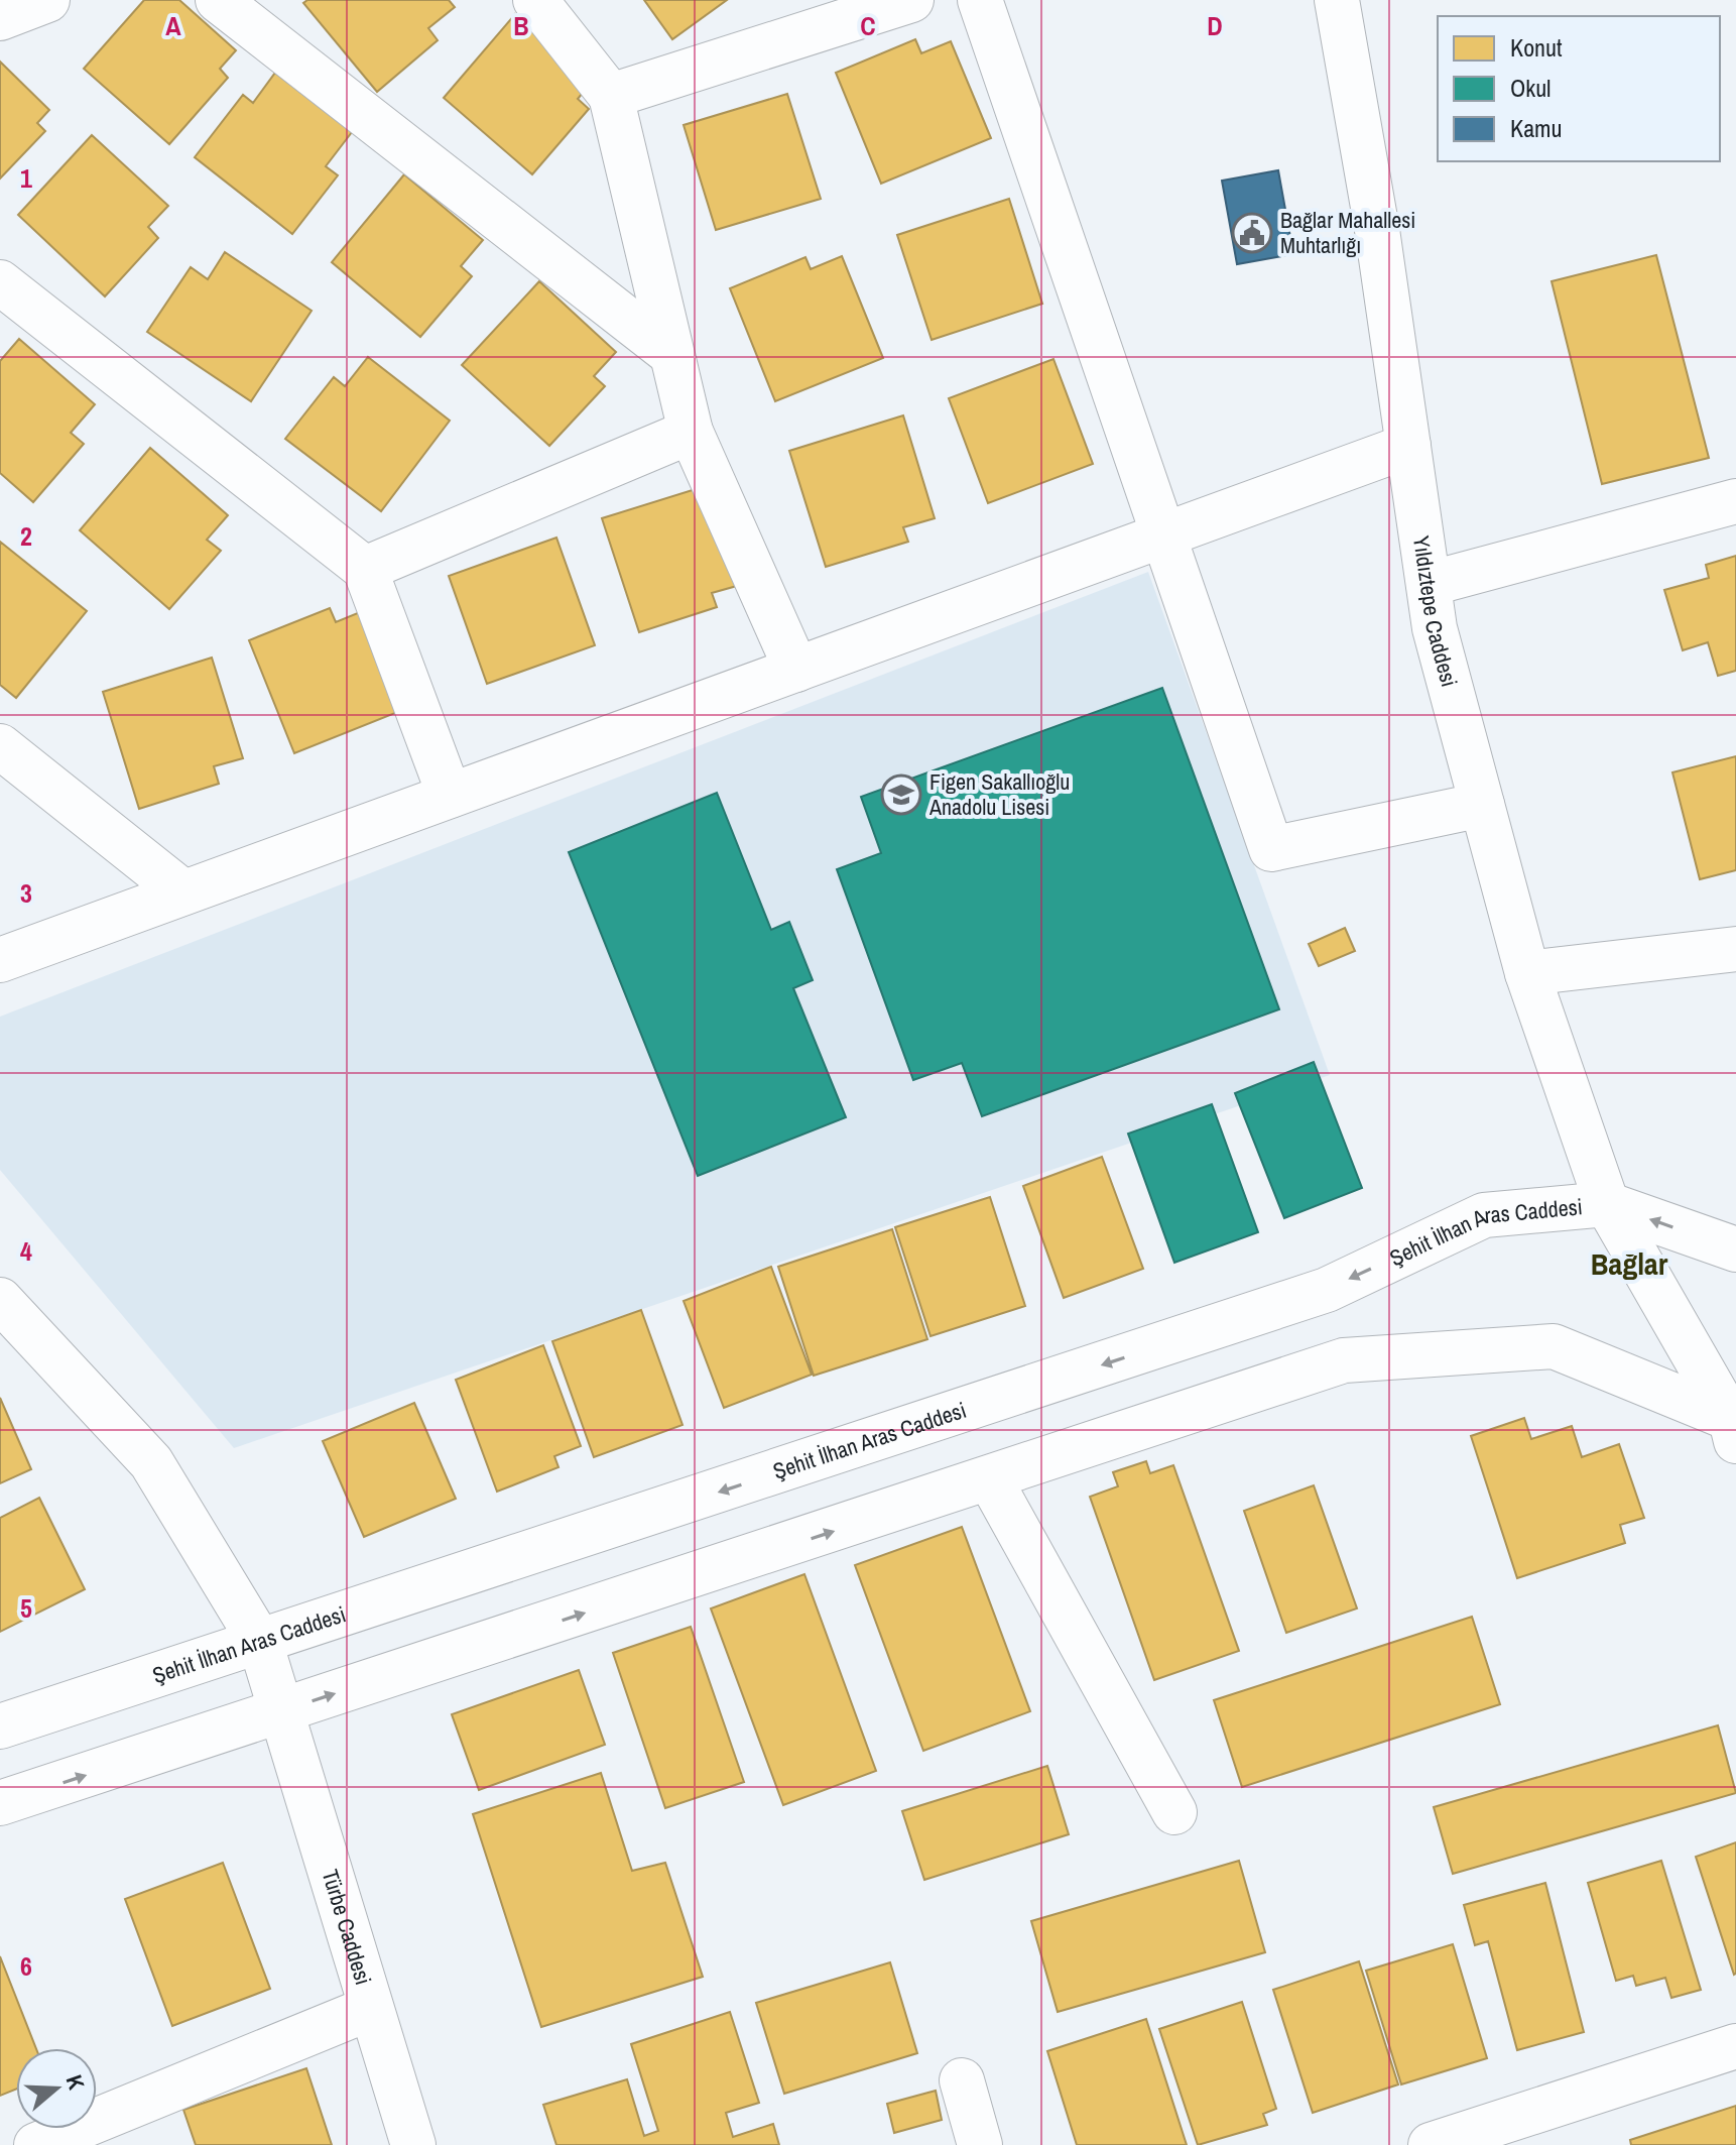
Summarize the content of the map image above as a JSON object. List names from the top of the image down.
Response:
{
  "streets": {
    "street": ["Yıldıztepe Caddesi", "Şehit İlhan Aras Caddesi", "Türbe Caddesi"]
  },
  "crossings": [
    ["Yıldıztepe Caddesi", "Şehit İlhan Aras Caddesi"],
    ["Şehit İlhan Aras Caddesi", "Türbe Caddesi"]
  ],
  "districts": ["Bağlar"],
  "places": {
    "public building": ["Bağlar Mahallesi Muhtarlığı"],
    "school or university": ["Figen Sakallıoğlu Anadolu Lisesi"]
  },
  "legend": ["Konut", "Okul", "Kamu"],
  "north": "right",
  "grid": {
    "columns": [
      "A",
      "B",
      "C",
      "D"
    ],
    "rows": [
      "1",
      "2",
      "3",
      "4",
      "5",
      "6"
    ]
  }
}
